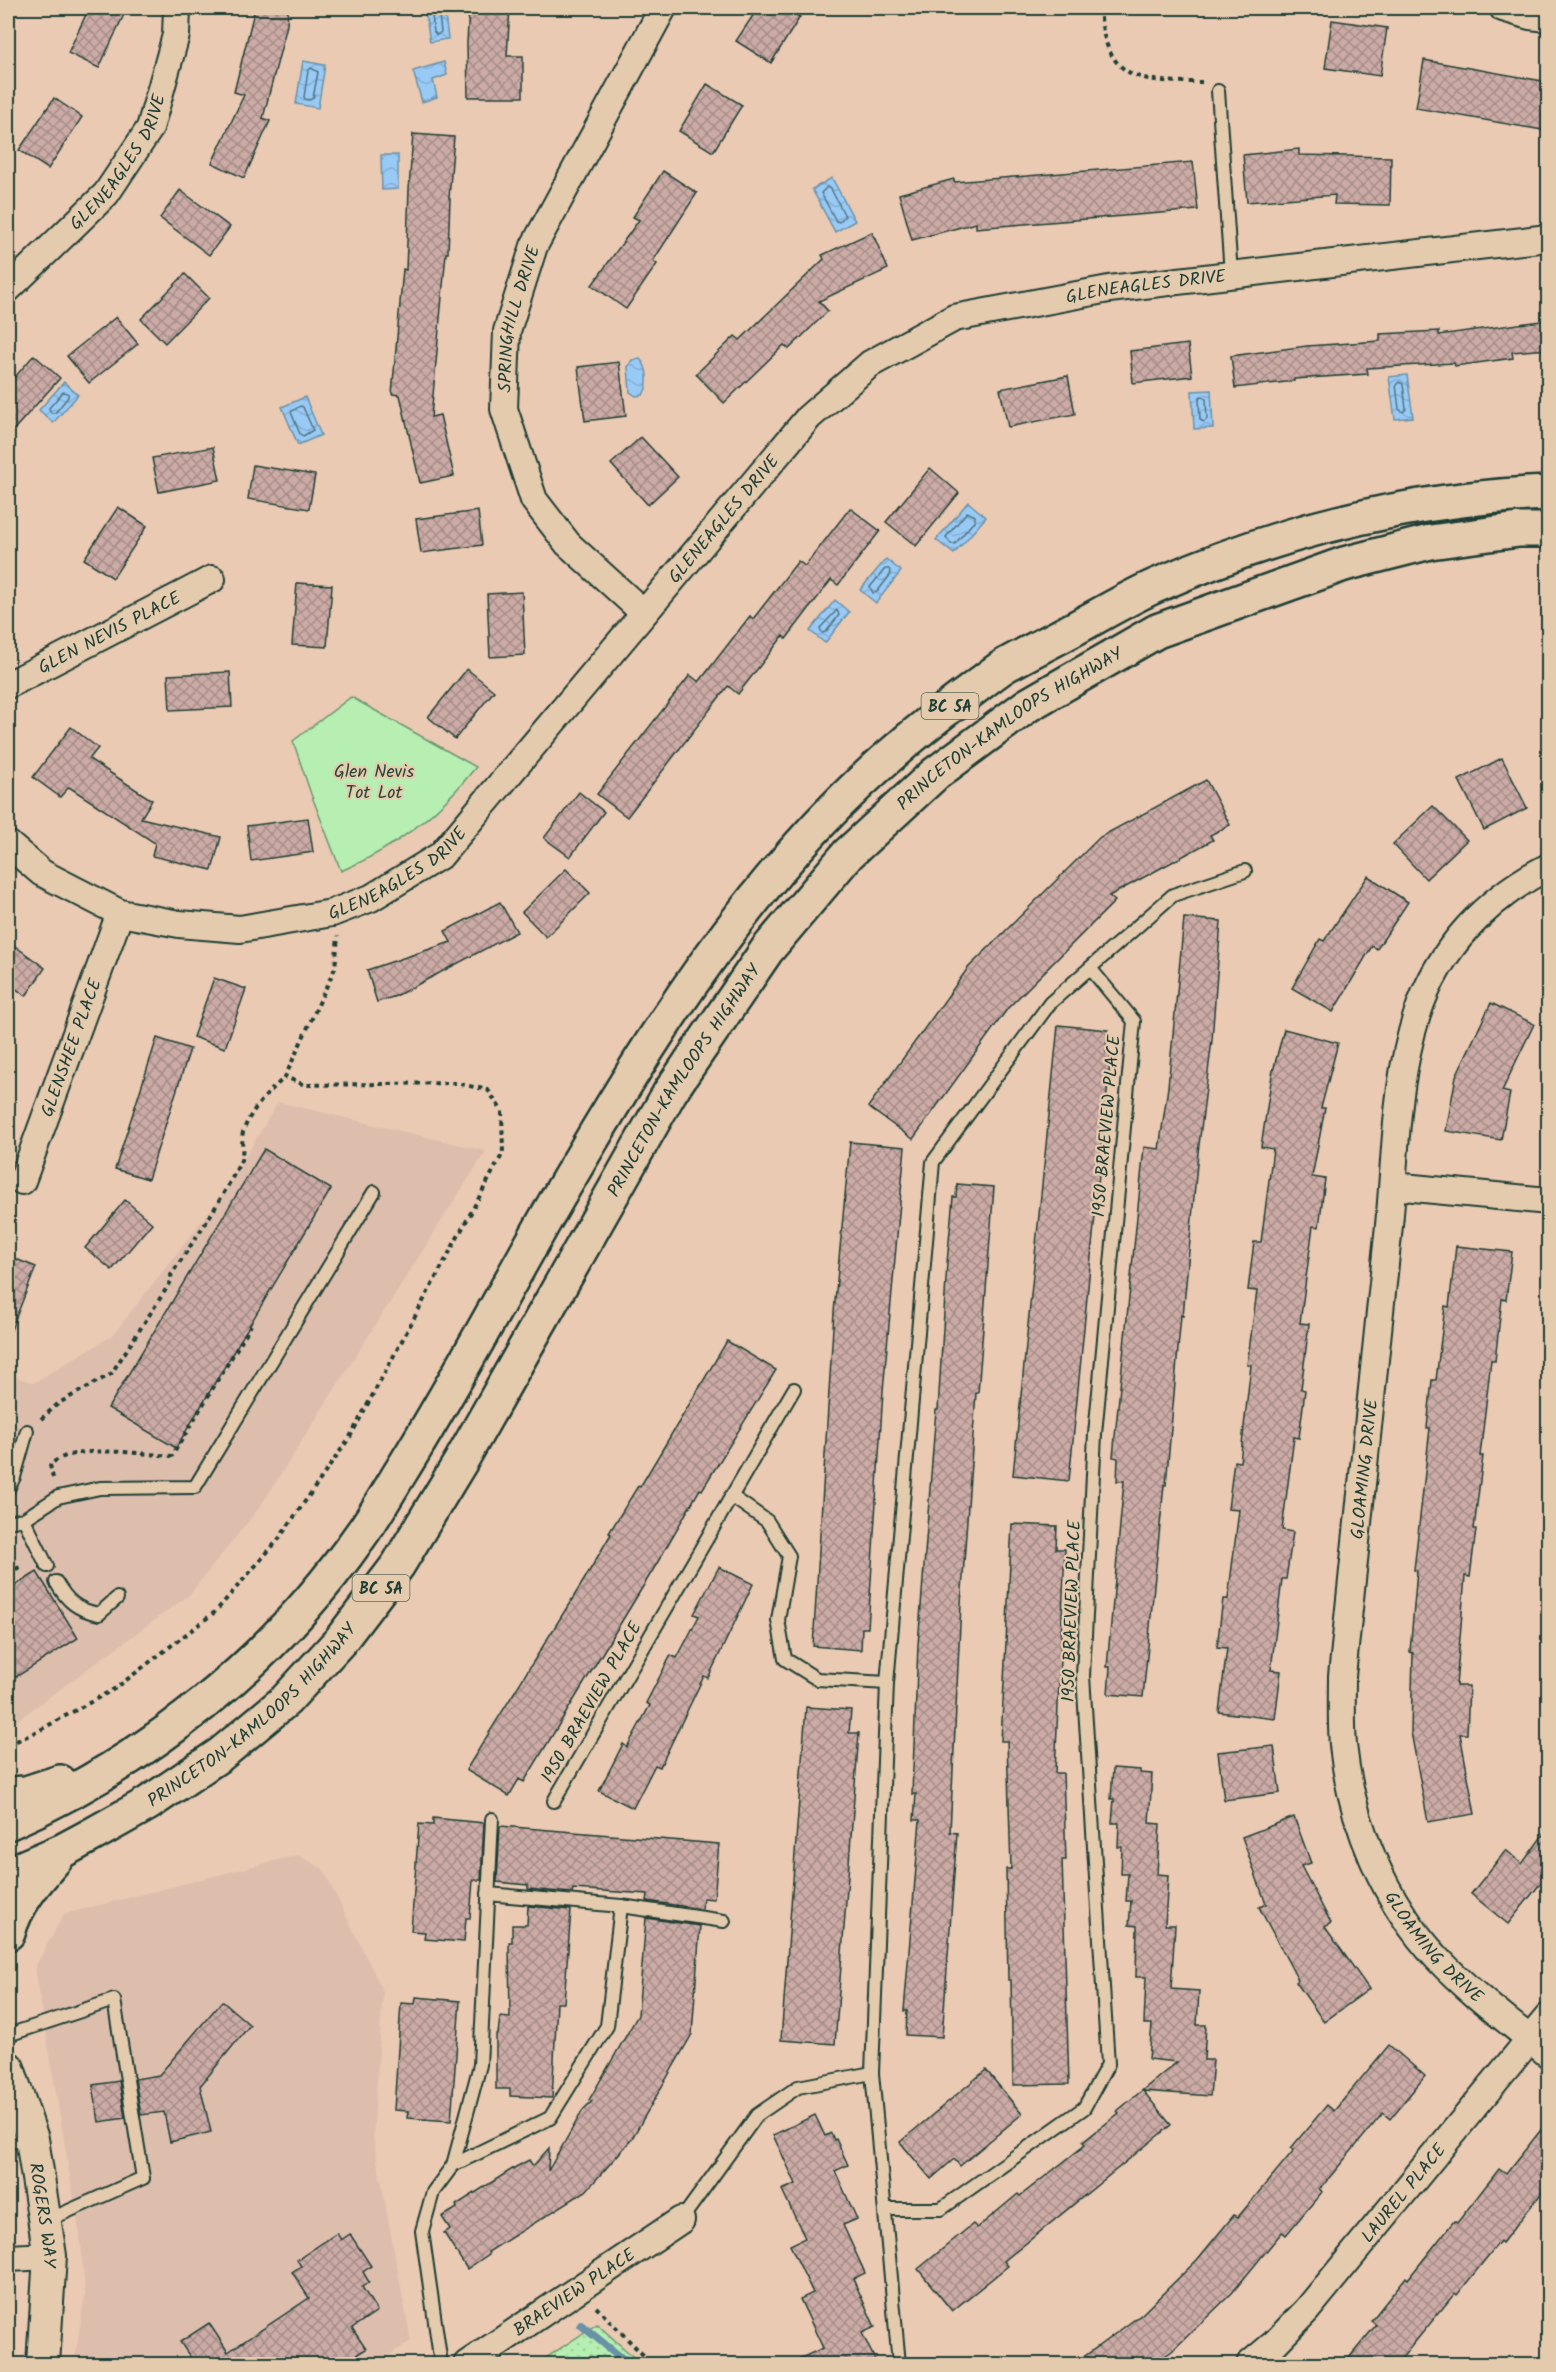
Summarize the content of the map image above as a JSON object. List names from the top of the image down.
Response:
{
  "streets": {
    "main road": ["BC 5A", "PRINCETON-KAMLOOPS HIGHWAY"],
    "street": [
      "GLENEAGLES DRIVE",
      "SPRINGHILL DRIVE",
      "GLEN NEVIS PLACE",
      "GLENSHEE PLACE",
      "GLOAMING DRIVE",
      "LAUREL PLACE",
      "ROGERS WAY",
      "BRAEVIEW PLACE"
    ],
    "lane": ["1950 BRAEVIEW PLACE"]
  },
  "crossings": [
    ["GLENEAGLES DRIVE", "SPRINGHILL DRIVE"],
    ["GLENEAGLES DRIVE", "GLENSHEE PLACE"],
    ["GLOAMING DRIVE", "LAUREL PLACE"]
  ],
  "parks": ["Glen Nevis Tot Lot"]
}
